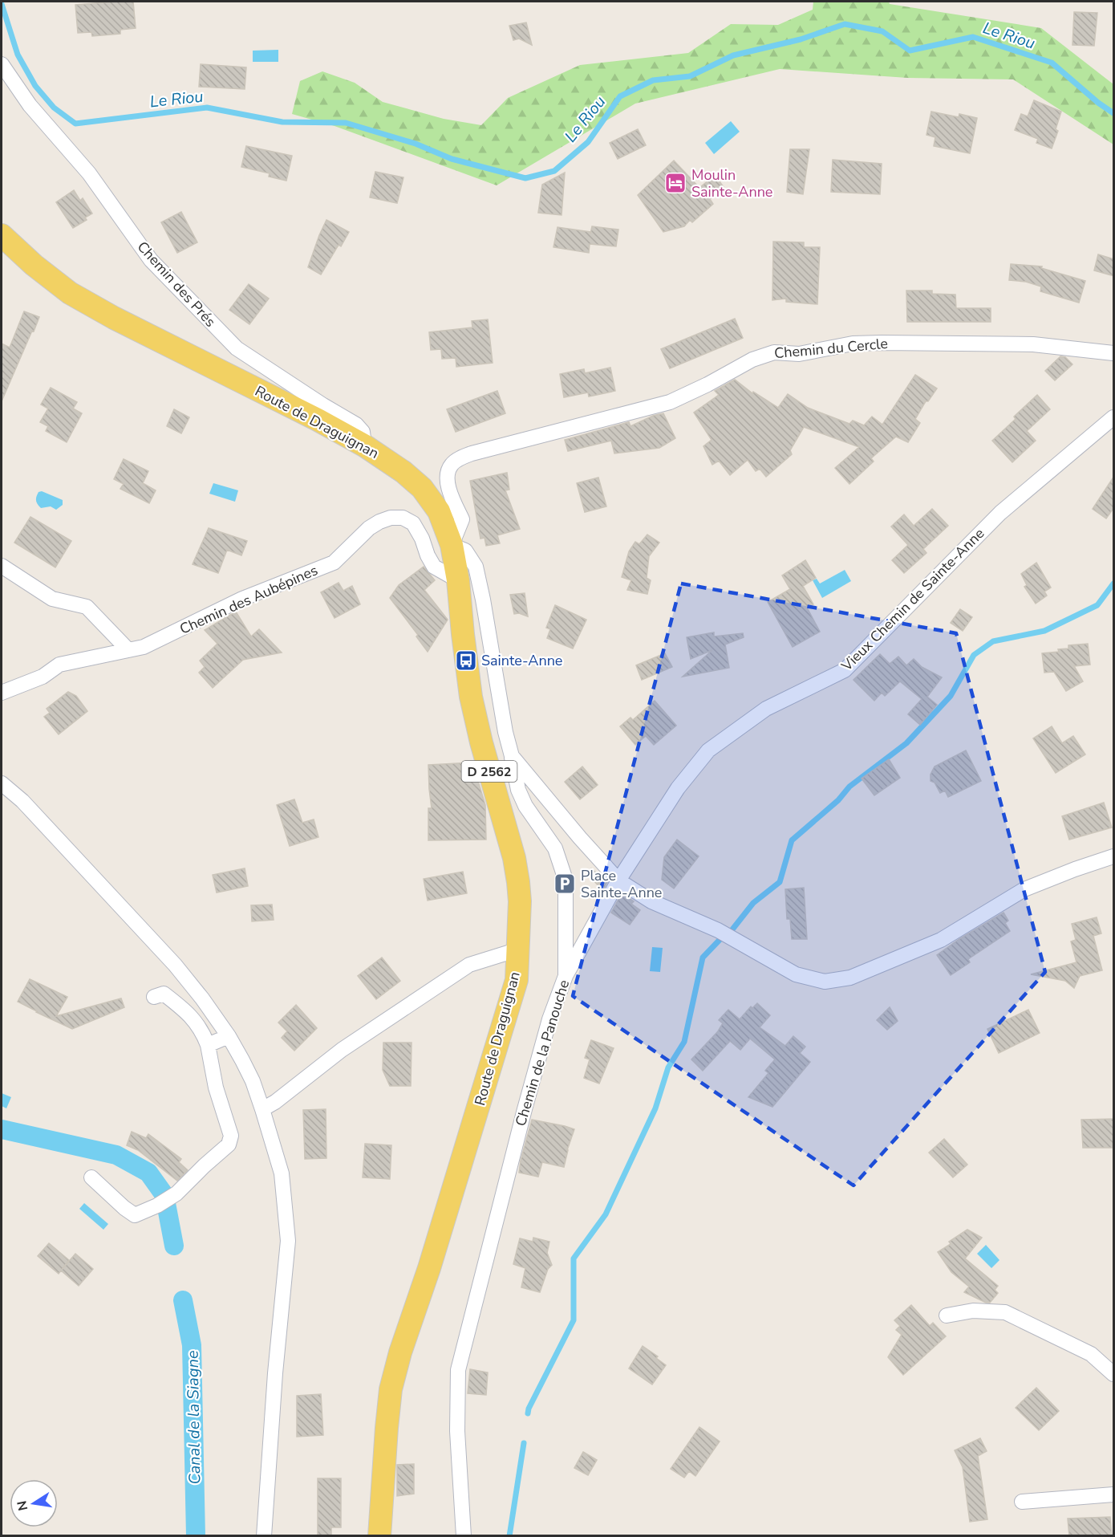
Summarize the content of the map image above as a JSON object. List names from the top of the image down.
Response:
{
  "streets": {
    "main road": ["Route de Draguignan", "D 2562"],
    "street": [
      "Chemin des Prés",
      "Chemin du Cercle",
      "Chemin des Aubépines",
      "Vieux Chemin de Sainte-Anne",
      "Chemin de la Panouche"
    ]
  },
  "crossings": [
    ["Chemin des Prés", "Route de Draguignan"],
    ["Chemin du Cercle", "Route de Draguignan"],
    ["Route de Draguignan", "Chemin des Aubépines"],
    ["Vieux Chemin de Sainte-Anne", "Chemin de la Panouche"]
  ],
  "water": ["Le Riou", "Canal de la Siagne"],
  "places": {
    "hotel": ["Moulin Sainte-Anne"],
    "bus stop": ["Sainte-Anne"],
    "parking": ["Place Sainte-Anne"]
  },
  "north": "left"
}
